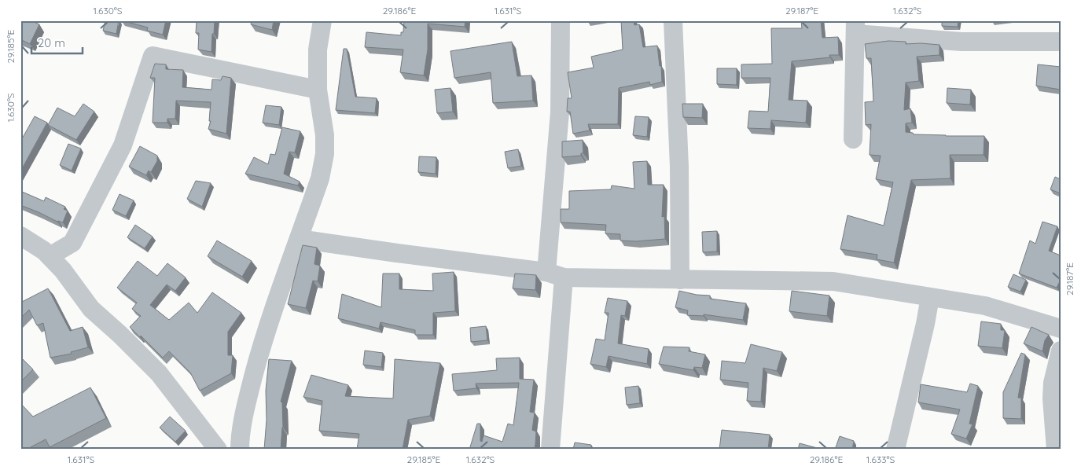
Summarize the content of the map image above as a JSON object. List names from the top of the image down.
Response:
{
  "scale_bar": "20 m",
  "coordinates": [
    "1.630°S",
    "29.186°E",
    "1.631°S",
    "29.187°E",
    "1.632°S",
    "29.185°E",
    "1.633°S"
  ]
}
